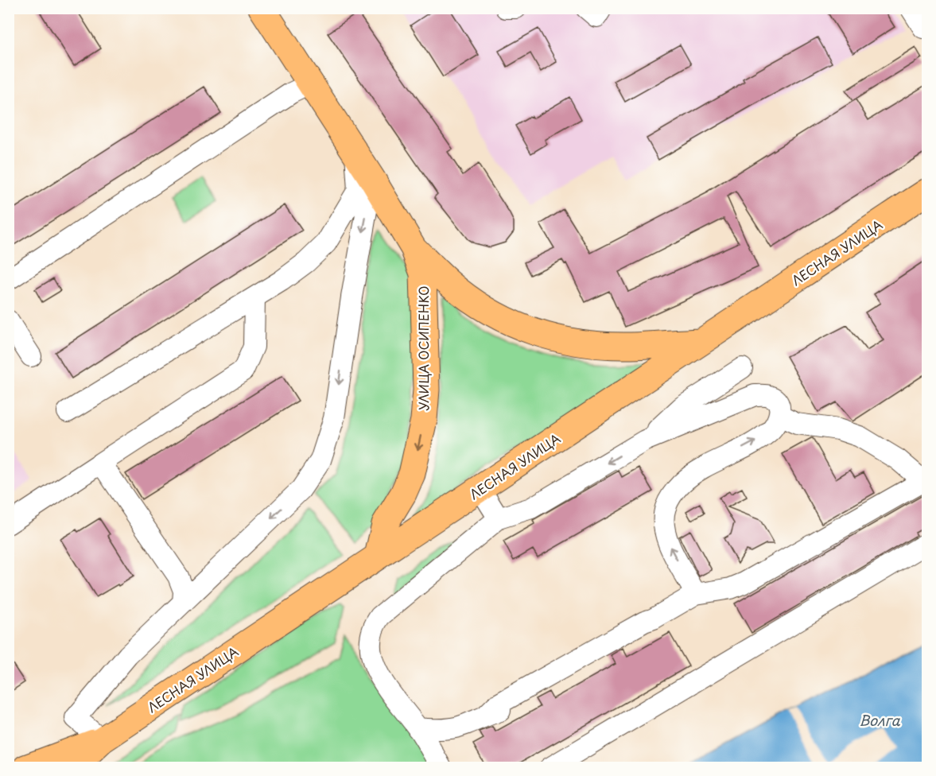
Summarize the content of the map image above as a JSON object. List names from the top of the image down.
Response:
{
  "streets": {
    "main road": ["ЛЕСНАЯ УЛИЦА", "УЛИЦА ОСИПЕНКО"]
  },
  "crossings": [
    ["ЛЕСНАЯ УЛИЦА", "УЛИЦА ОСИПЕНКО"]
  ],
  "water": ["Волга"]
}
